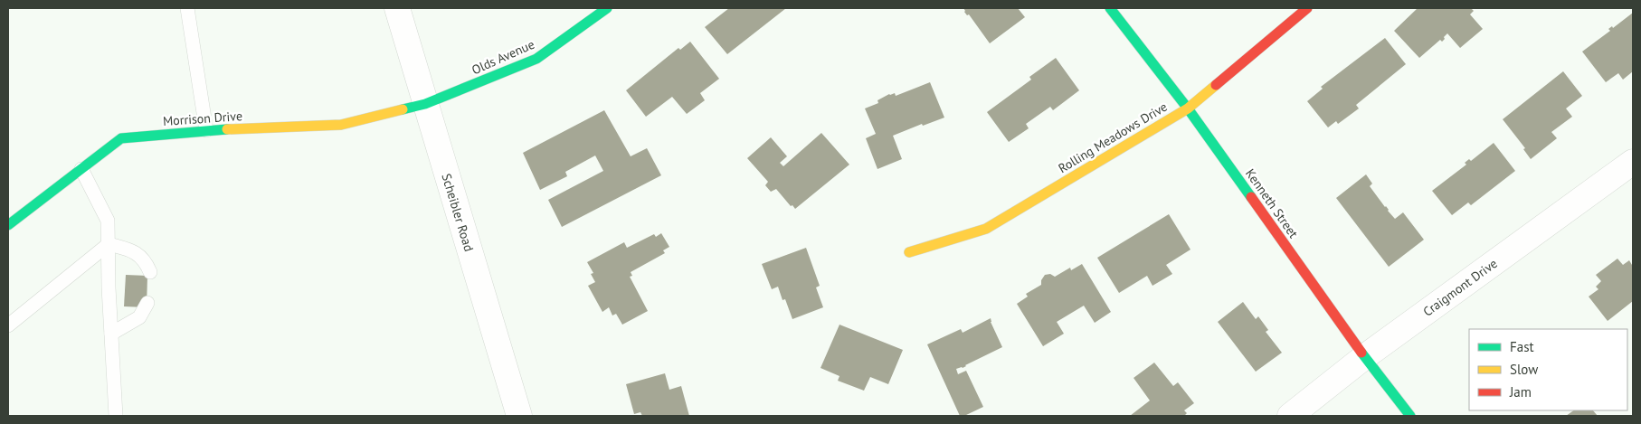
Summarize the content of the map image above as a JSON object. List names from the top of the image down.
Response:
{
  "streets": {
    "street": [
      "Olds Avenue",
      "Morrison Drive",
      "Rolling Meadows Drive",
      "Kenneth Street",
      "Scheibler Road",
      "Craigmont Drive"
    ]
  },
  "crossings": [
    ["Olds Avenue", "Morrison Drive"],
    ["Olds Avenue", "Scheibler Road"],
    ["Morrison Drive", "Scheibler Road"],
    ["Rolling Meadows Drive", "Kenneth Street"],
    ["Kenneth Street", "Craigmont Drive"]
  ],
  "legend": ["Fast", "Slow", "Jam"]
}
